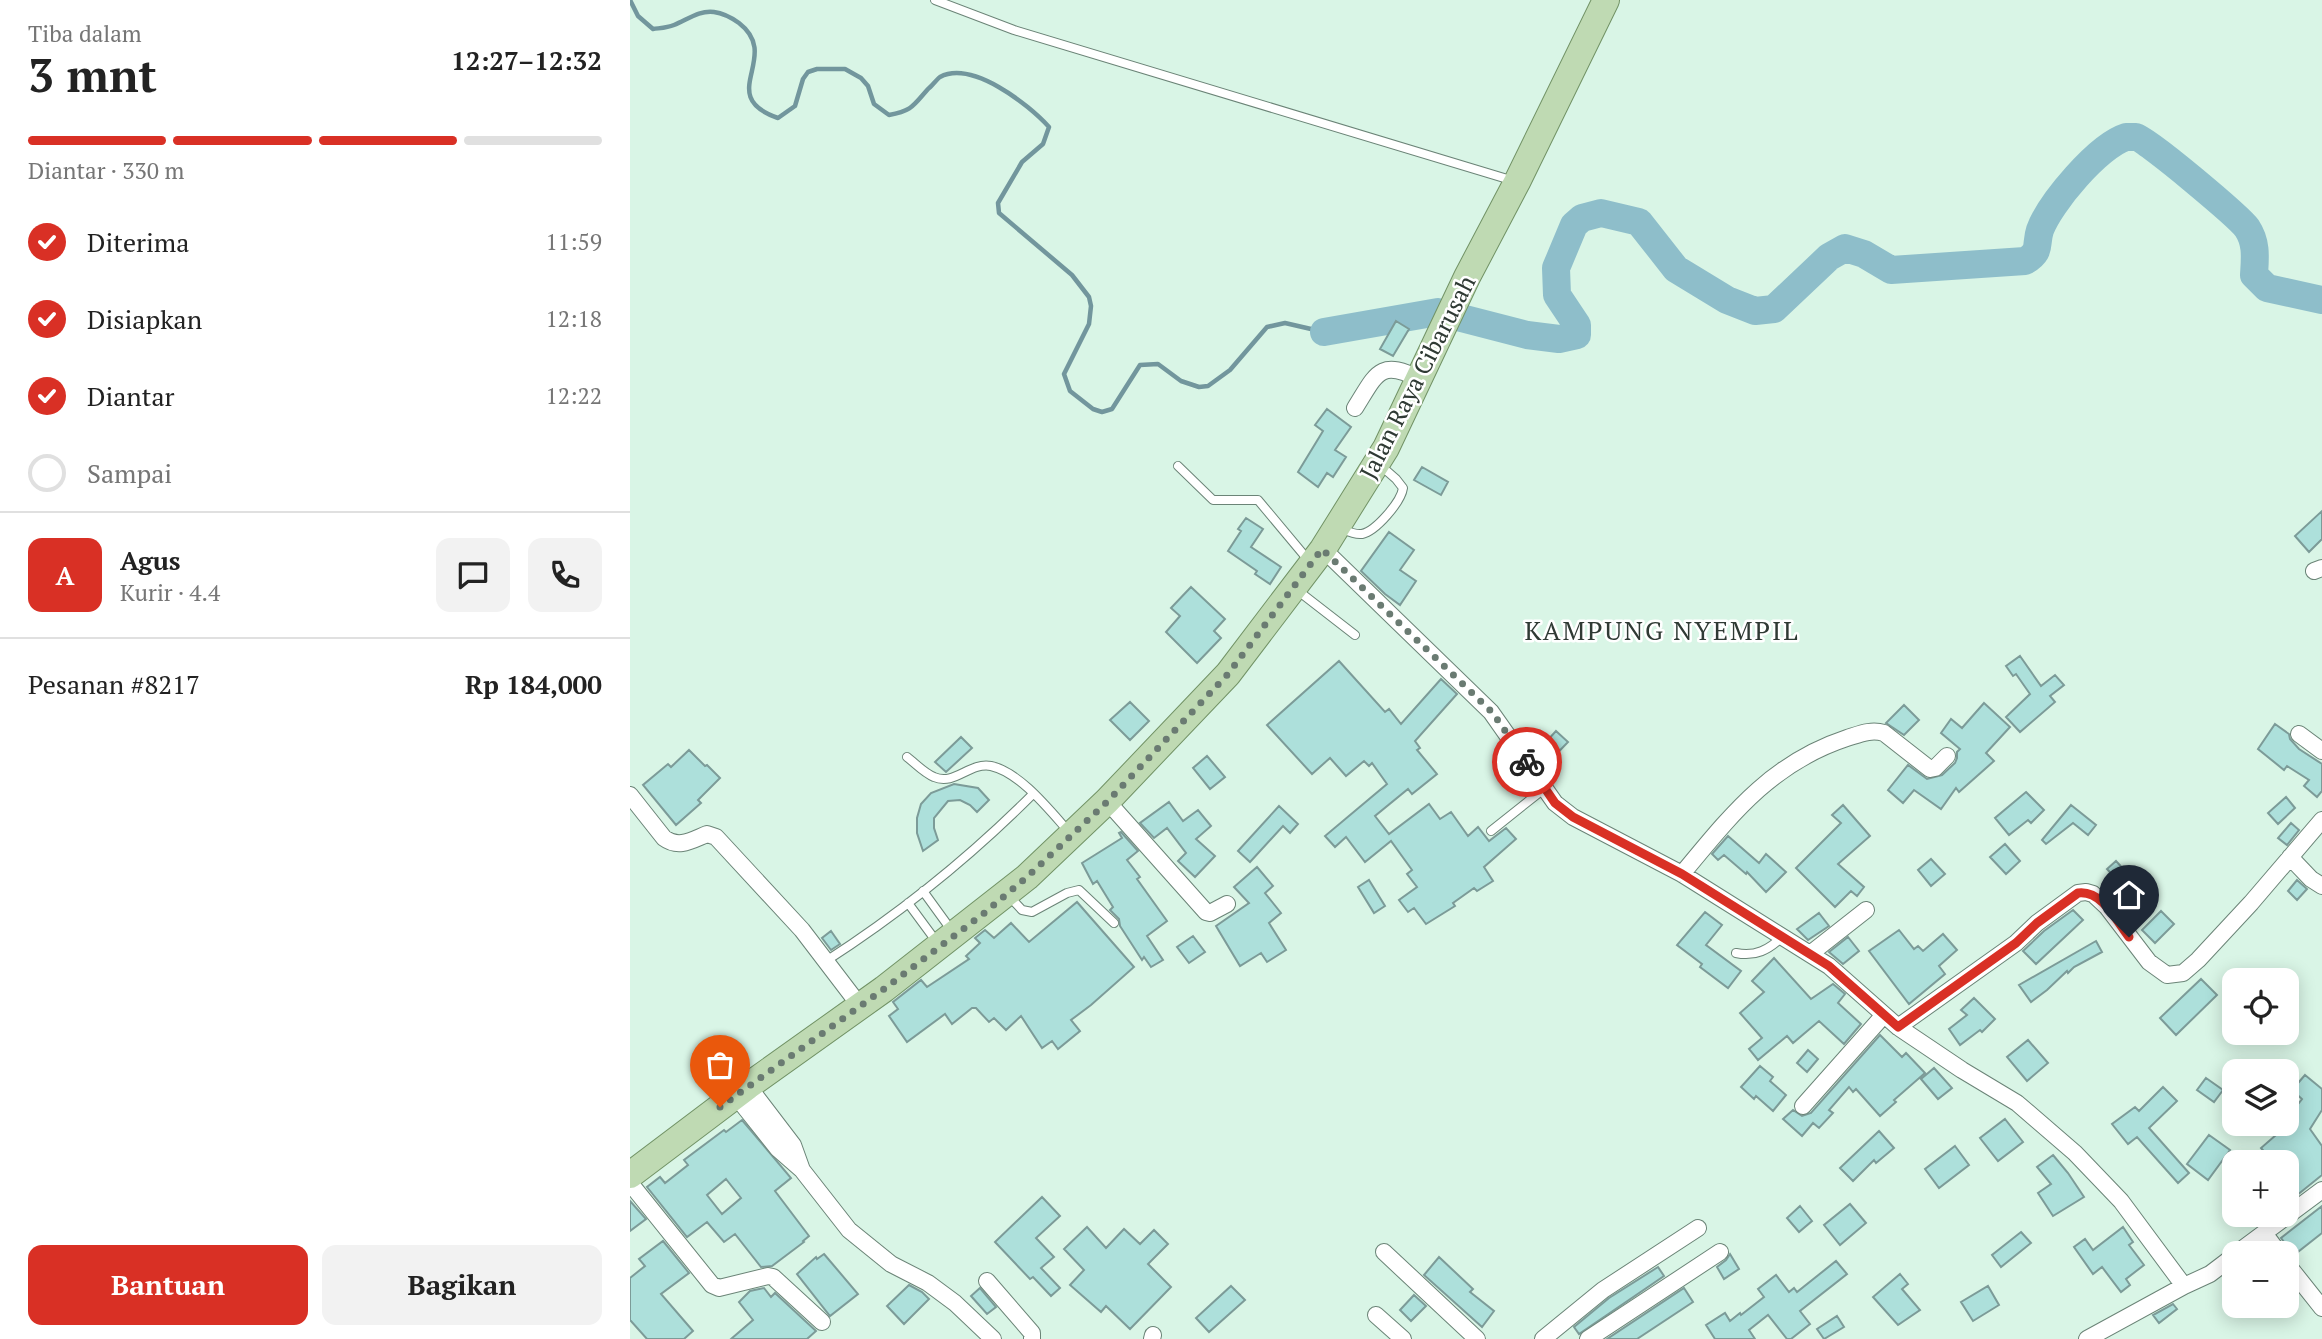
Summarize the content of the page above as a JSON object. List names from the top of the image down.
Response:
{
  "streets": {
    "main road": ["Jalan Raya Cibarusah"]
  },
  "districts": ["KAMPUNG NYEMPIL"],
  "page": {
    "heading": ["3 mnt", "Tiba dalam", "12:27–12:32"],
    "panel": [
      "Agus",
      "Kurir · 4.4",
      "Pesanan #8217",
      "Rp 184,000"
    ],
    "bar": "Diantar · 330 m",
    "list": [
      ["Diterima", "11:59"],
      ["Disiapkan", "12:18"],
      ["Diantar", "12:22"],
      "Sampai"
    ],
    "round": "A",
    "map_buttons": ["+", "−"],
    "buttons": ["Bantuan", "Bagikan"]
  }
}
